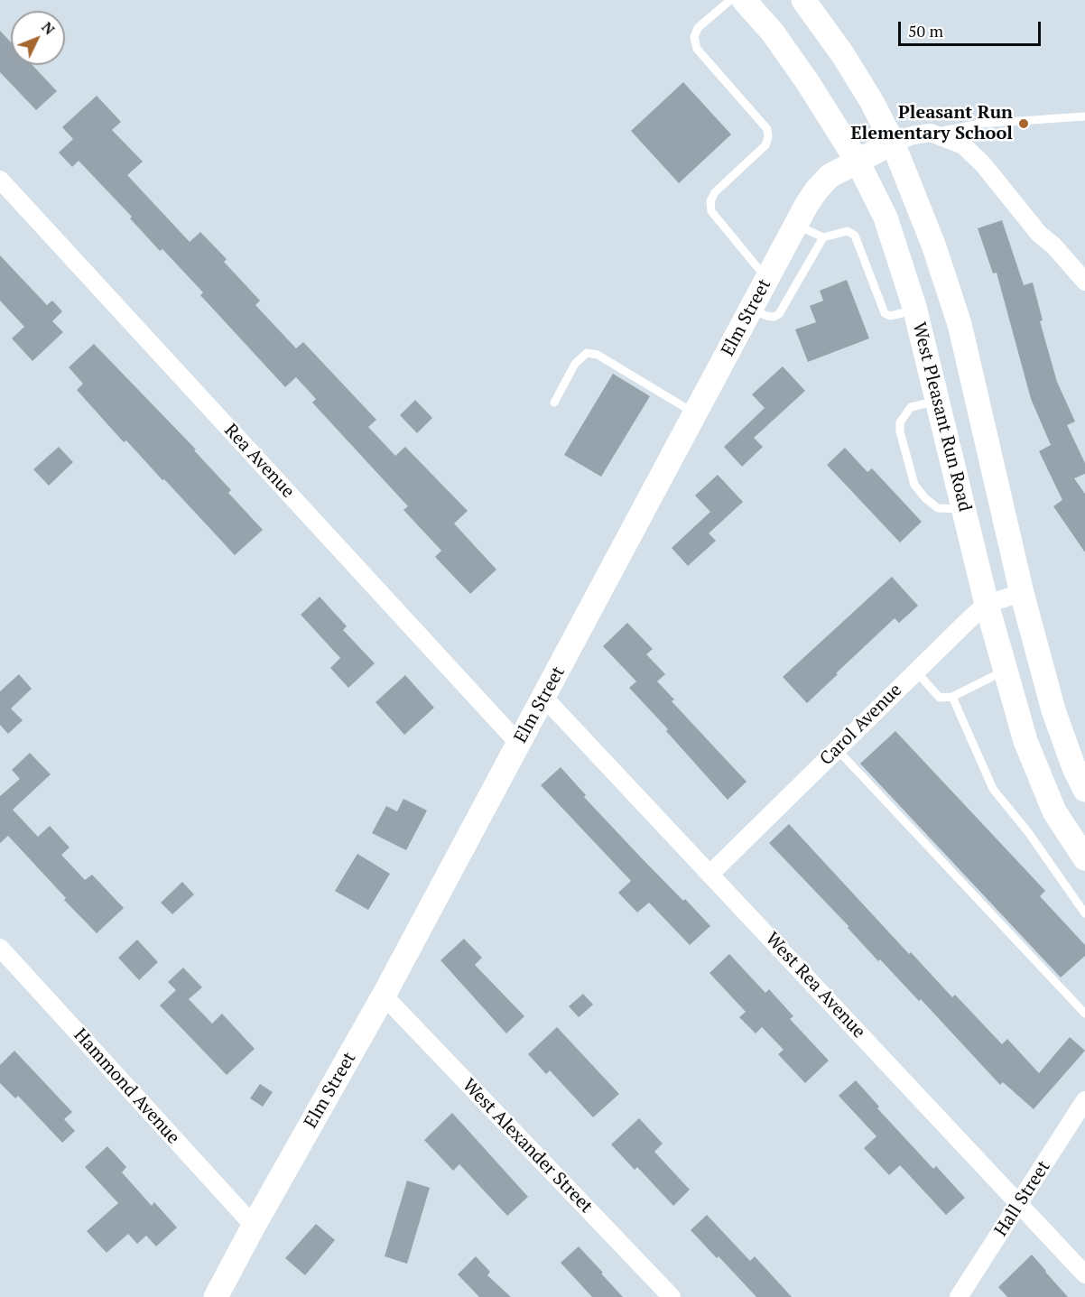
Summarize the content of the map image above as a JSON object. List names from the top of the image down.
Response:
{
  "streets": {
    "main road": ["Elm Street", "West Pleasant Run Road"],
    "street": [
      "Rea Avenue",
      "Carol Avenue",
      "West Rea Avenue",
      "Hammond Avenue",
      "West Alexander Street",
      "Hall Street"
    ]
  },
  "crossings": [
    ["Elm Street", "West Pleasant Run Road"],
    ["Elm Street", "Rea Avenue"],
    ["Elm Street", "West Rea Avenue"],
    ["Elm Street", "Hammond Avenue"],
    ["Elm Street", "West Alexander Street"],
    ["West Pleasant Run Road", "Carol Avenue"],
    ["Carol Avenue", "West Rea Avenue"],
    ["West Rea Avenue", "Hall Street"]
  ],
  "places": ["Pleasant Run Elementary School"],
  "scale_bar": "50 m",
  "north": "top right"
}
